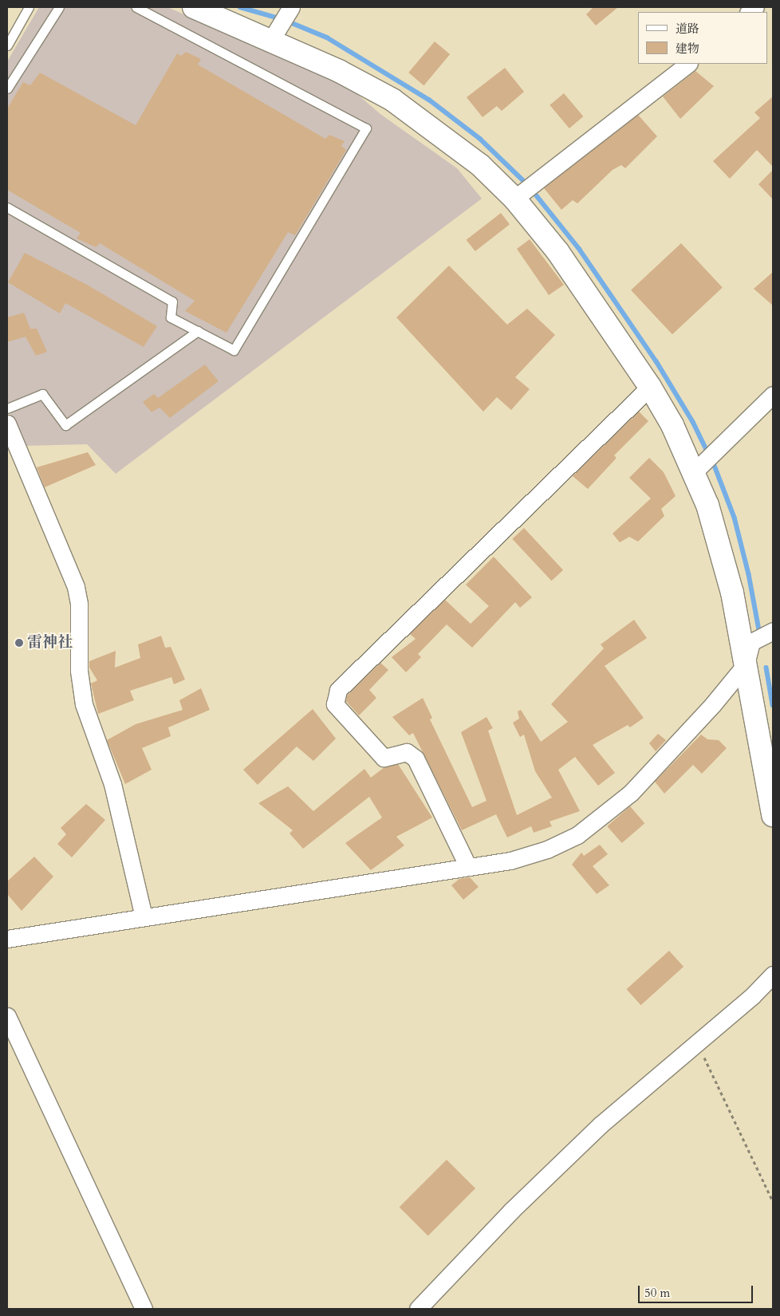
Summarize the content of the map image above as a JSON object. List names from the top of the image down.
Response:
{
  "places": ["雷神社"],
  "legend": ["道路", "建物"],
  "scale_bar": "50 m"
}
